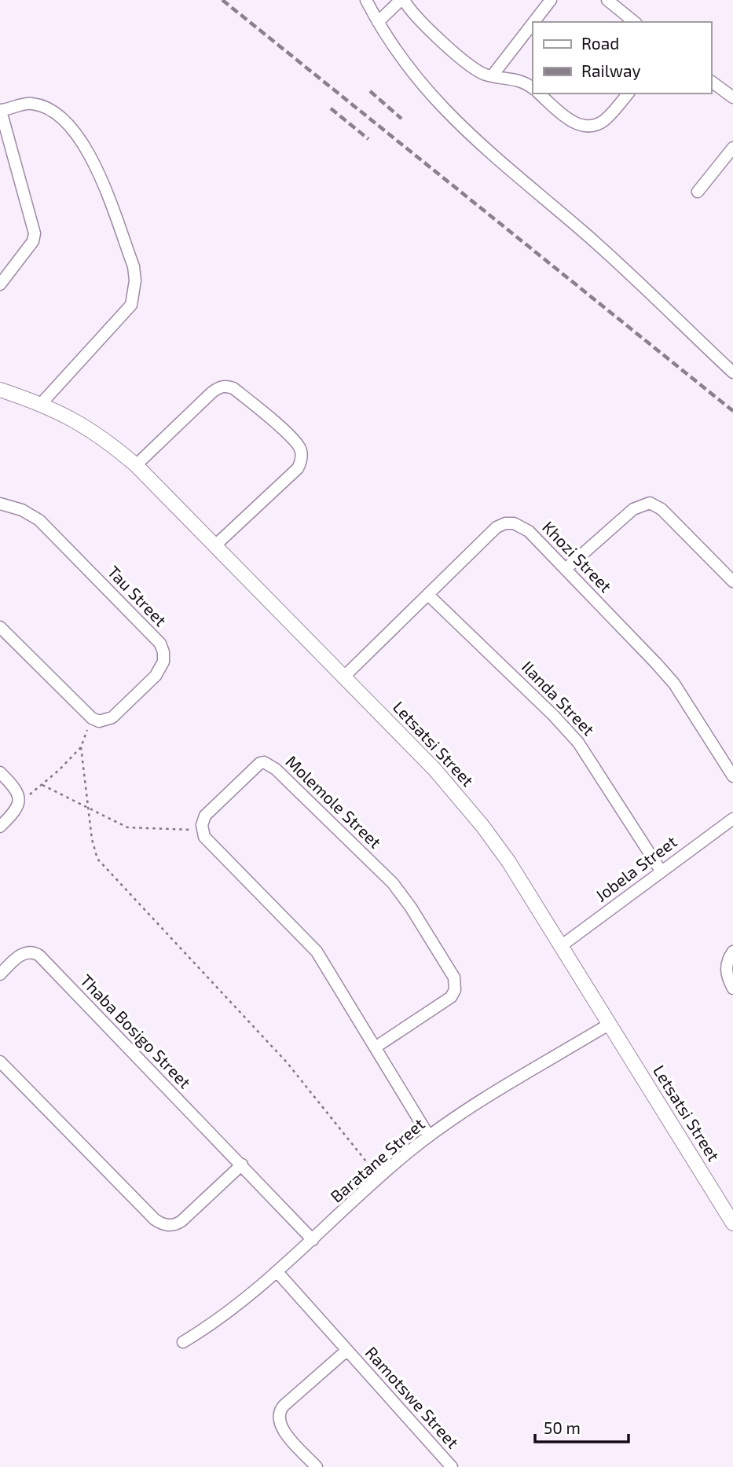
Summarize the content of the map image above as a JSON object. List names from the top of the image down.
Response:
{
  "streets": {
    "street": [
      "Khozi Street",
      "Tau Street",
      "Ilanda Street",
      "Letsatsi Street",
      "Molemole Street",
      "Jobela Street",
      "Thaba Bosigo Street",
      "Baratane Street",
      "Ramotswe Street"
    ]
  },
  "crossings": [
    ["Khozi Street", "Ilanda Street"],
    ["Khozi Street", "Letsatsi Street"],
    ["Ilanda Street", "Jobela Street"],
    ["Letsatsi Street", "Jobela Street"],
    ["Letsatsi Street", "Baratane Street"],
    ["Thaba Bosigo Street", "Baratane Street"],
    ["Baratane Street", "Ramotswe Street"]
  ],
  "legend": ["Road", "Railway"],
  "scale_bar": "50 m"
}
